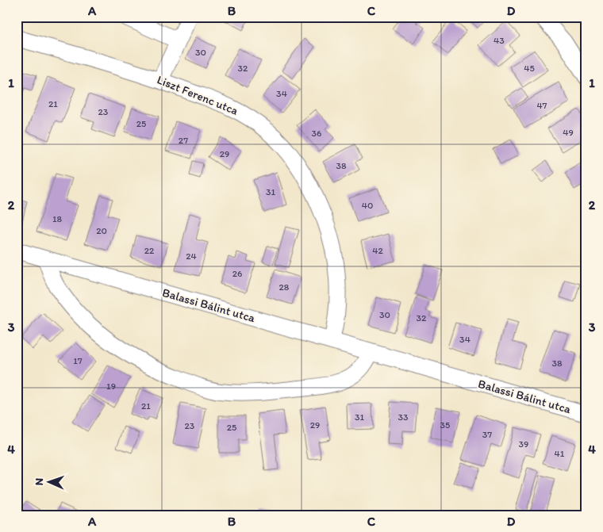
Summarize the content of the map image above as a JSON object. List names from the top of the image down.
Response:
{
  "streets": {
    "street": ["Liszt Ferenc utca", "Balassi Bálint utca"]
  },
  "crossings": [
    ["Liszt Ferenc utca", "Balassi Bálint utca"]
  ],
  "house_numbers": [
    "43",
    "30",
    "32",
    "45",
    "34",
    "21",
    "47",
    "23",
    "25",
    "49",
    "36",
    "27",
    "29",
    "38",
    "31",
    "40",
    "18",
    "20",
    "22",
    "42",
    "24",
    "26",
    "28",
    "30",
    "32",
    "34",
    "17",
    "38",
    "19",
    "21",
    "31",
    "33",
    "29",
    "35",
    "23",
    "25",
    "37",
    "39",
    "41"
  ],
  "north": "left",
  "grid": {
    "columns": [
      "A",
      "B",
      "C",
      "D"
    ],
    "rows": [
      "1",
      "2",
      "3",
      "4"
    ]
  }
}
